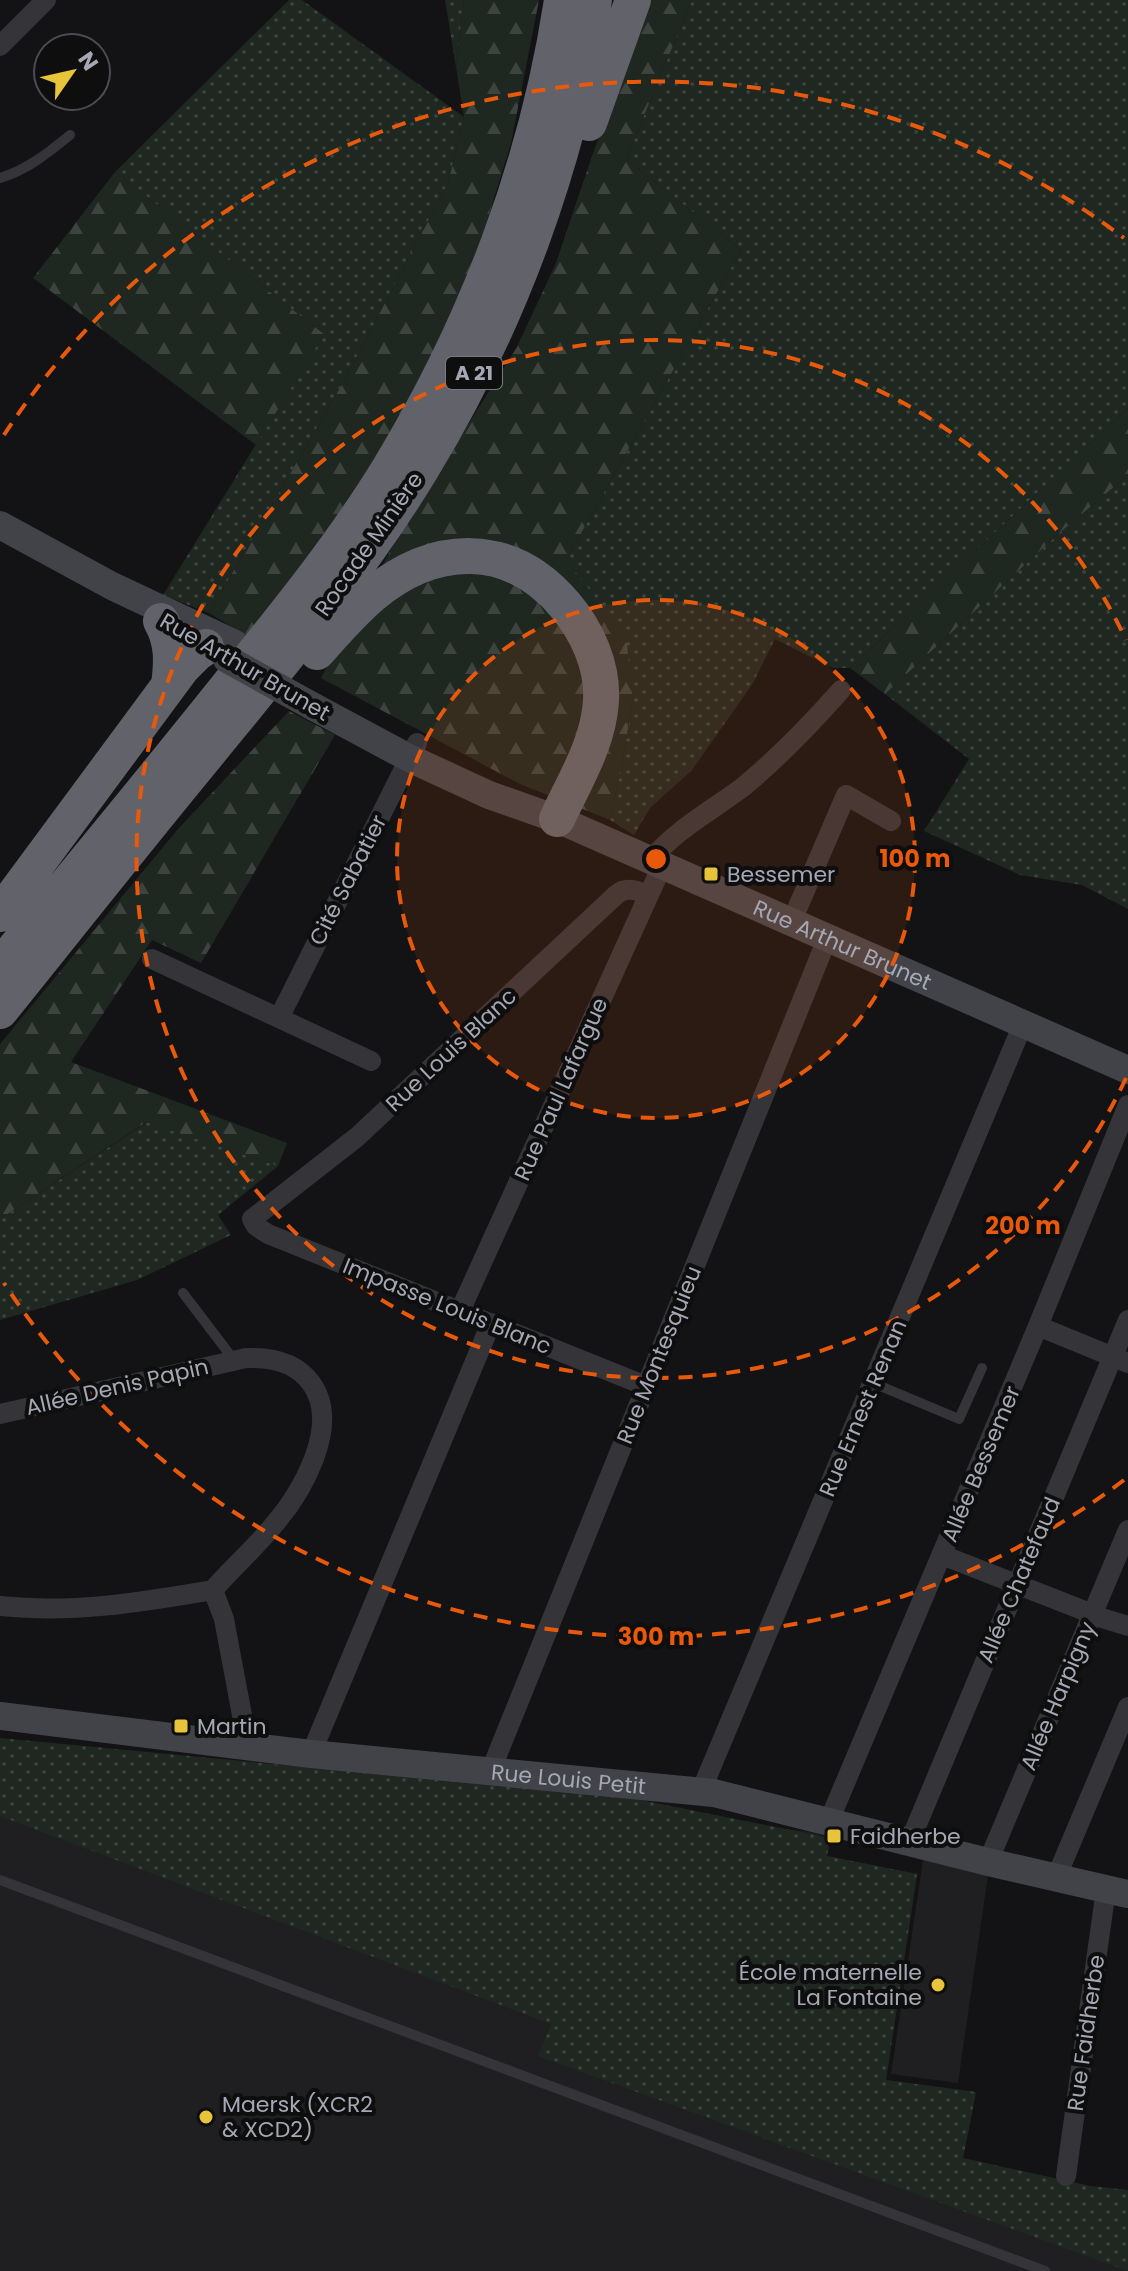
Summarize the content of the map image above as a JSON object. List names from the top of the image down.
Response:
{
  "streets": {
    "highway": ["A 21", "Rocade Minière"],
    "street": [
      "Rue Arthur Brunet",
      "Cité Sabatier",
      "Rue Louis Blanc",
      "Rue Paul Lafargue",
      "Impasse Louis Blanc",
      "Rue Montesquieu",
      "Allée Denis Papin",
      "Rue Ernest Renan",
      "Allée Bessemer",
      "Allée Chatefaud",
      "Allée Harpigny",
      "Rue Louis Petit",
      "Rue Faidherbe"
    ]
  },
  "crossings": [
    ["Rue Arthur Brunet", "Cité Sabatier"],
    ["Rue Arthur Brunet", "Rue Paul Lafargue"],
    ["Rue Arthur Brunet", "Rue Montesquieu"],
    ["Rue Arthur Brunet", "Rue Ernest Renan"],
    ["Rue Louis Blanc", "Rue Paul Lafargue"],
    ["Rue Louis Blanc", "Impasse Louis Blanc"],
    ["Rue Paul Lafargue", "Impasse Louis Blanc"],
    ["Impasse Louis Blanc", "Rue Montesquieu"],
    ["Rue Montesquieu", "Rue Louis Petit"],
    ["Rue Ernest Renan", "Rue Louis Petit"],
    ["Allée Bessemer", "Rue Louis Petit"],
    ["Allée Chatefaud", "Rue Louis Petit"],
    ["Allée Harpigny", "Rue Louis Petit"],
    ["Rue Louis Petit", "Rue Faidherbe"]
  ],
  "places": {
    "transit": ["Bessemer", "Martin", "Faidherbe"],
    "other": ["École maternelle La Fontaine", "Maersk (XCR2 & XCD2)"]
  },
  "north": "top right",
  "rings": ["100 m", "200 m", "300 m"]
}
